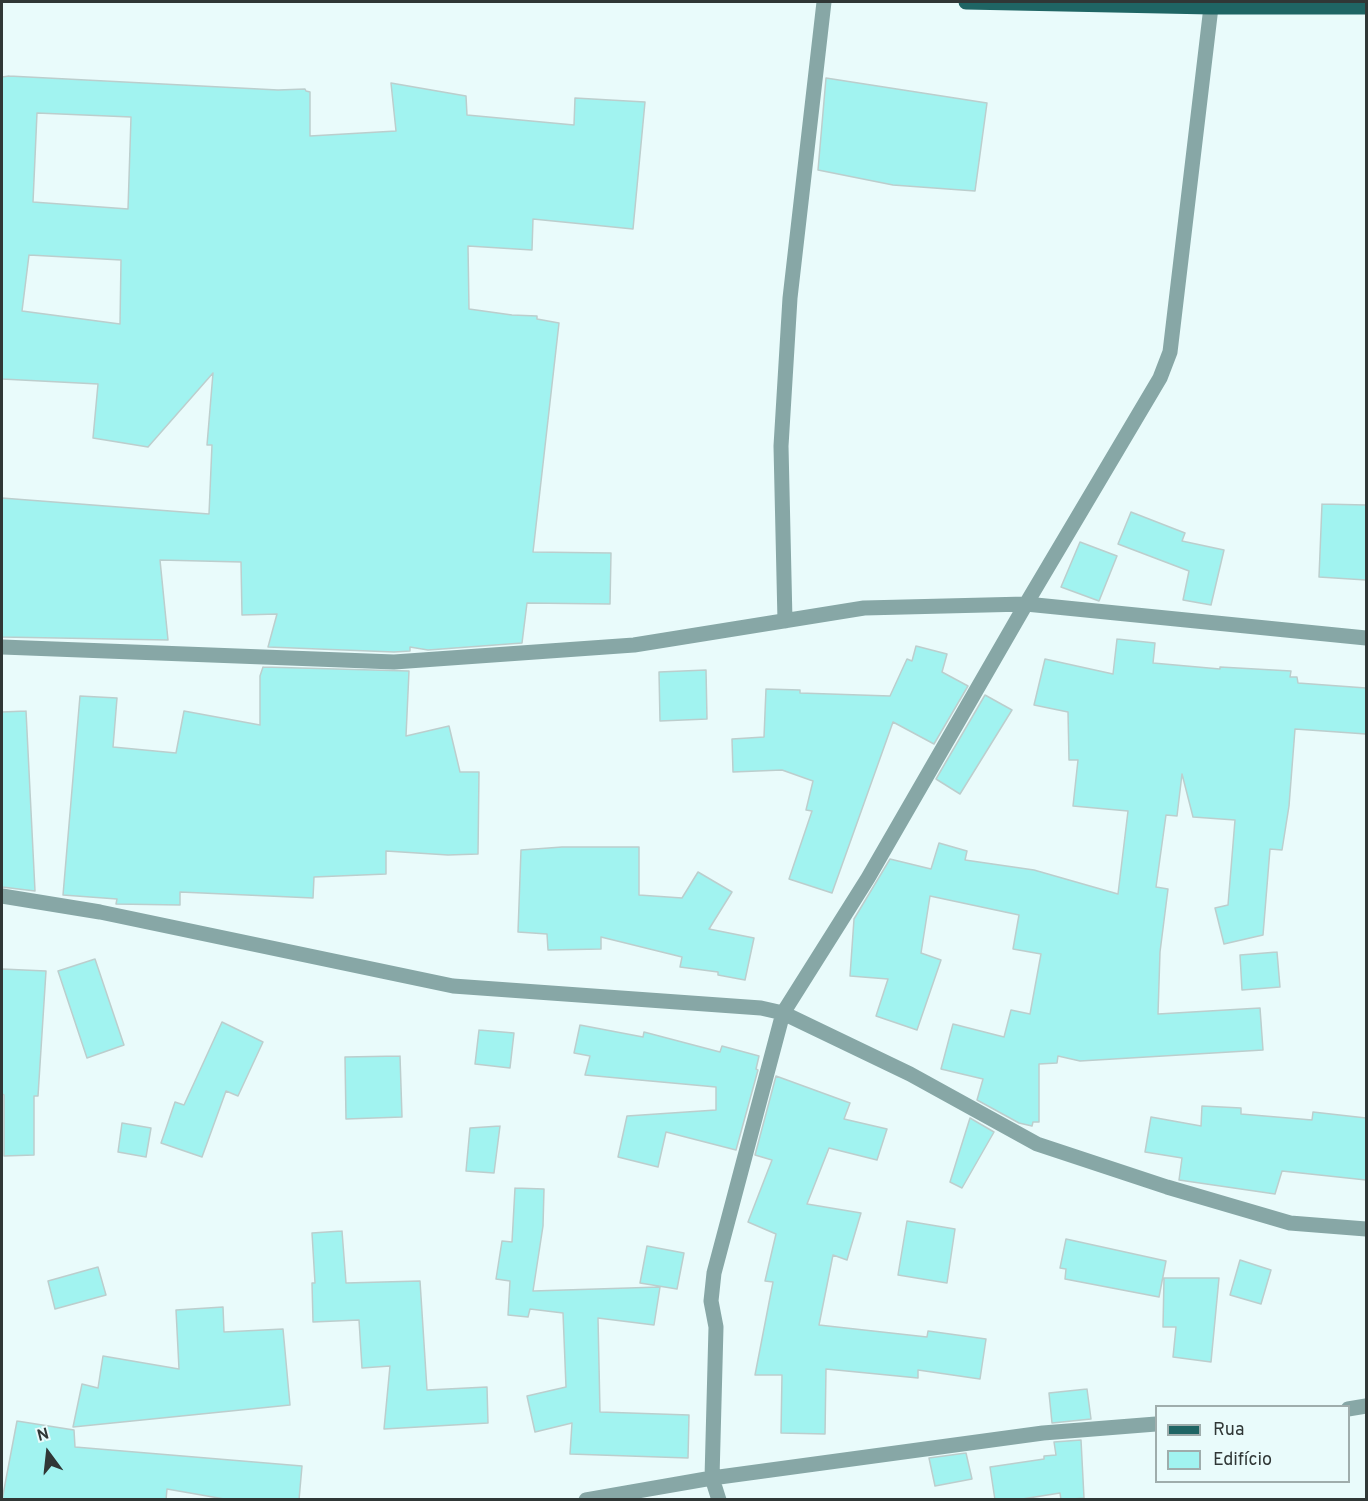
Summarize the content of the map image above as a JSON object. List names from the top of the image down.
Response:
{
  "legend": ["Rua", "Edifício"],
  "north": "top"
}
